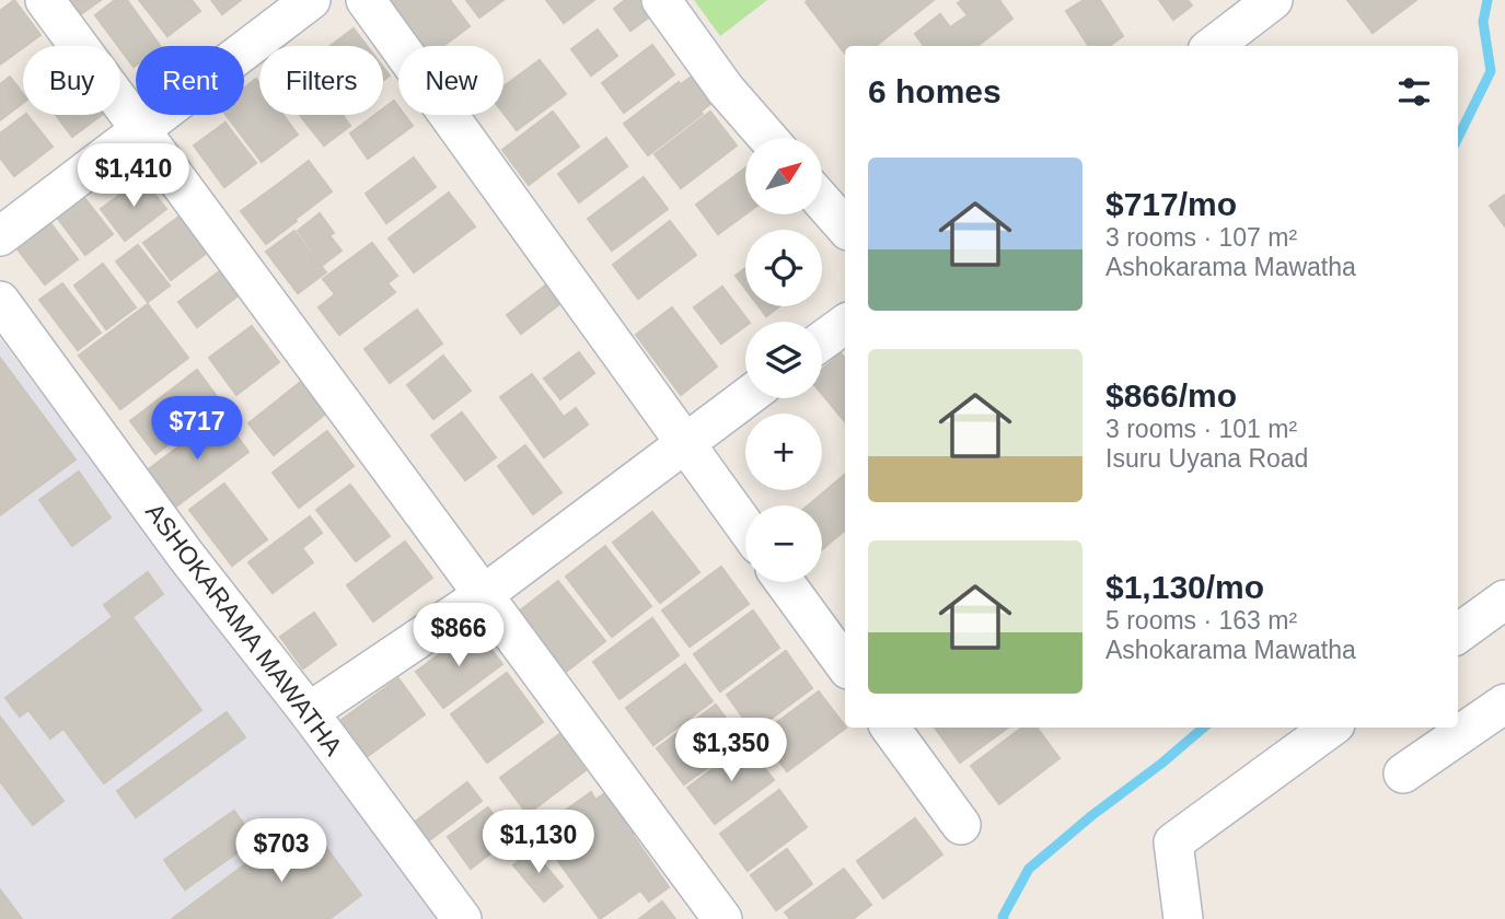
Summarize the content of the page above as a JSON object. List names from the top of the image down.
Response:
{
  "streets": {
    "street": ["ASHOKARAMA MAWATHA"]
  },
  "north": "top right",
  "page": {
    "chip": [
      "Buy",
      "Rent",
      "Filters",
      "New"
    ],
    "heading": "6 homes",
    "map_buttons": ["+", "−"],
    "list": [
      {
        "name": "$717/mo",
        "note": "3 rooms · 107 m² · Ashokarama Mawatha"
      },
      {
        "name": "$866/mo",
        "note": "3 rooms · 101 m² · Isuru Uyana Road"
      },
      {
        "name": "$1,130/mo",
        "note": "5 rooms · 163 m² · Ashokarama Mawatha"
      }
    ],
    "price": [
      "$1,410",
      "$717",
      "$866",
      "$1,350",
      "$1,130",
      "$703"
    ]
  }
}
